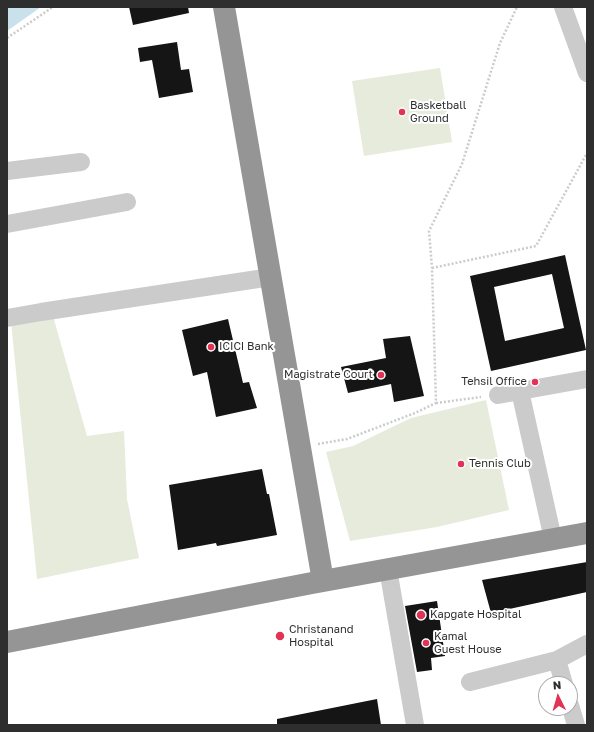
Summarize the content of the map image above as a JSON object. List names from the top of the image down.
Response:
{
  "places": [
    "Basketball Ground",
    "ICICI Bank",
    "Magistrate Court",
    "Tehsil Office",
    "Tennis Club",
    "Kapgate Hospital",
    "Christanand Hospital",
    "Kamal Guest House"
  ],
  "north": "top"
}
